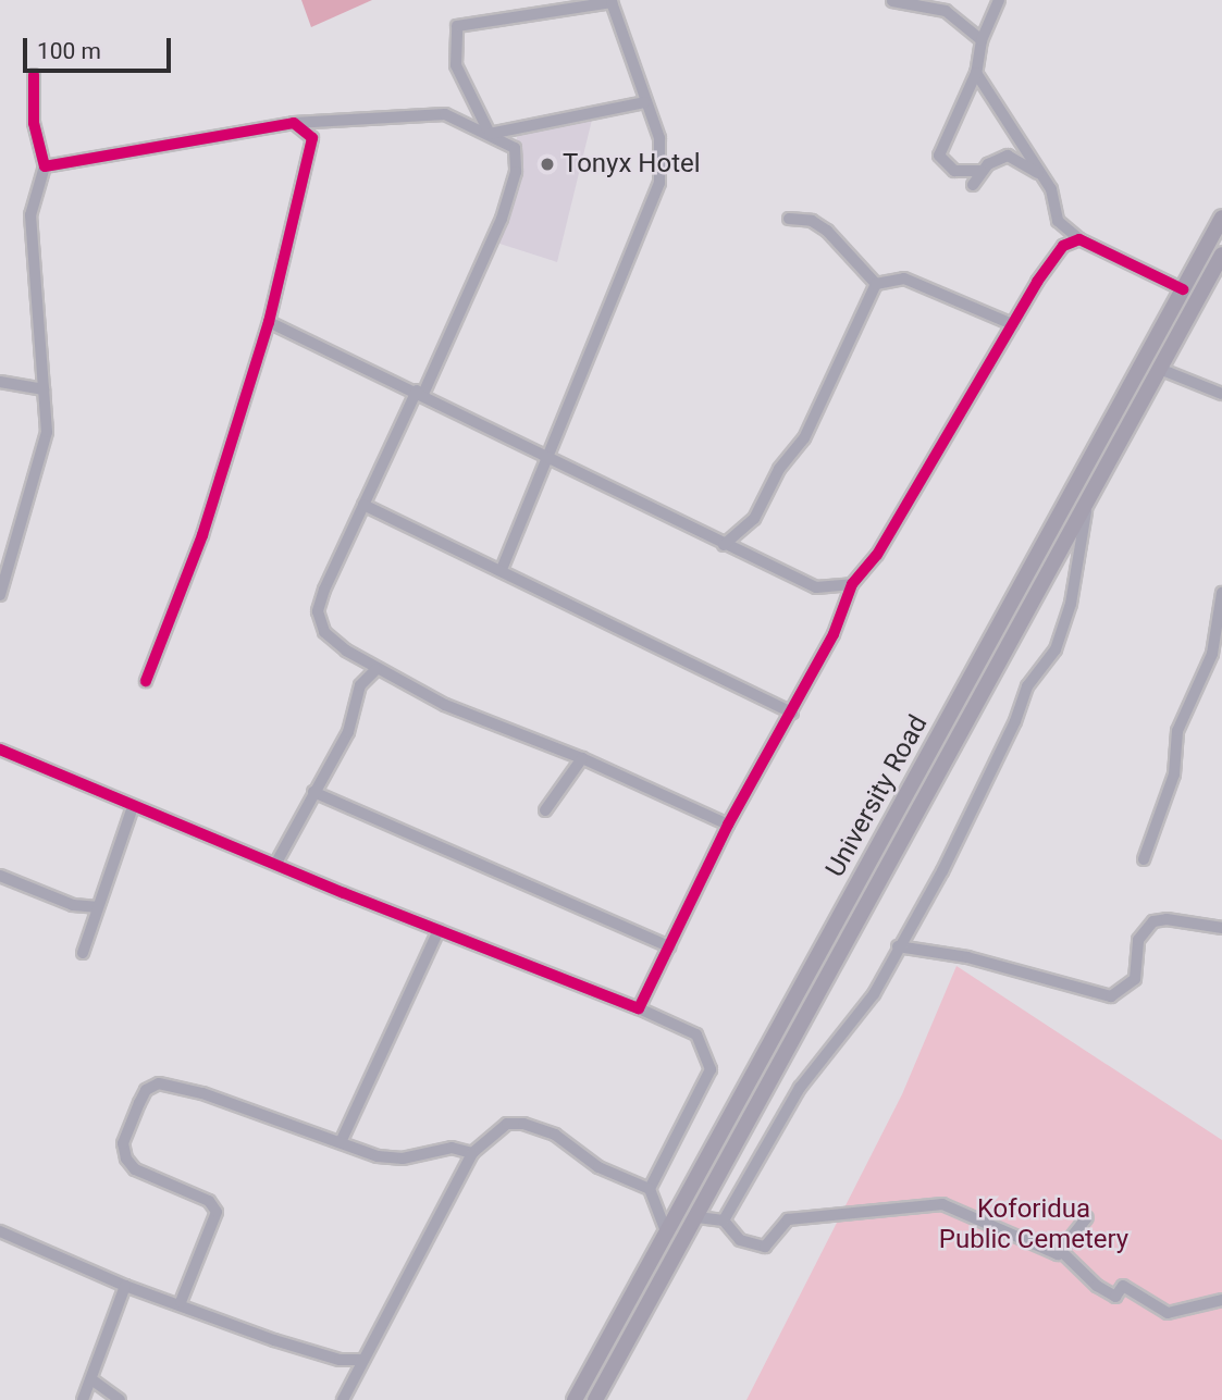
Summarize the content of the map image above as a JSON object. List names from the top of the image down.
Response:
{
  "streets": {
    "highway": ["University Road"]
  },
  "parks": ["Koforidua Public Cemetery"],
  "places": ["Tonyx Hotel"],
  "scale_bar": "100 m"
}
